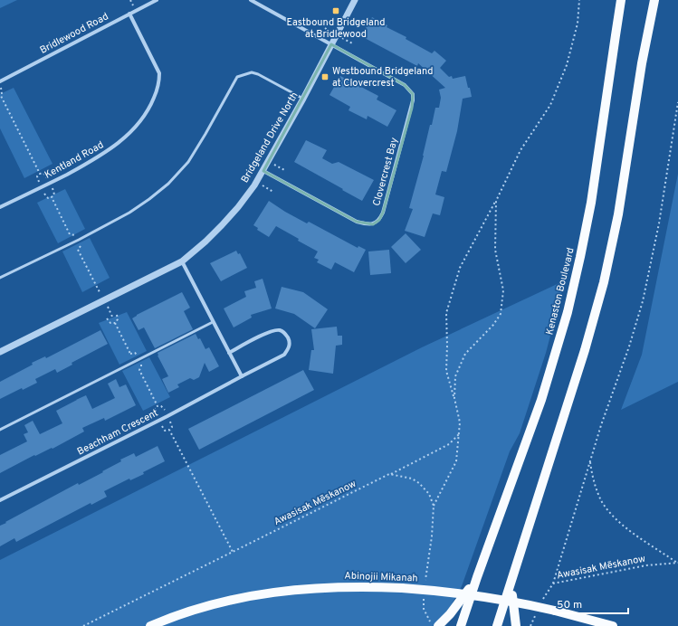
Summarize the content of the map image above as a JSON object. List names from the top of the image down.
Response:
{
  "streets": {
    "main road": ["Kenaston Boulevard", "Abinojii Mikanah"],
    "street": [
      "Bridlewood Road",
      "Bridgeland Drive North",
      "Kentland Road",
      "Clovercrest Bay",
      "Beachham Crescent"
    ],
    "path": ["Awasisak Mēskanow"]
  },
  "crossings": [
    ["Bridlewood Road", "Kentland Road"],
    ["Bridgeland Drive North", "Clovercrest Bay"]
  ],
  "places": {
    "transit": ["Eastbound Bridgeland at Bridlewood", "Westbound Bridgeland at Clovercrest"]
  },
  "scale_bar": "50 m"
}
